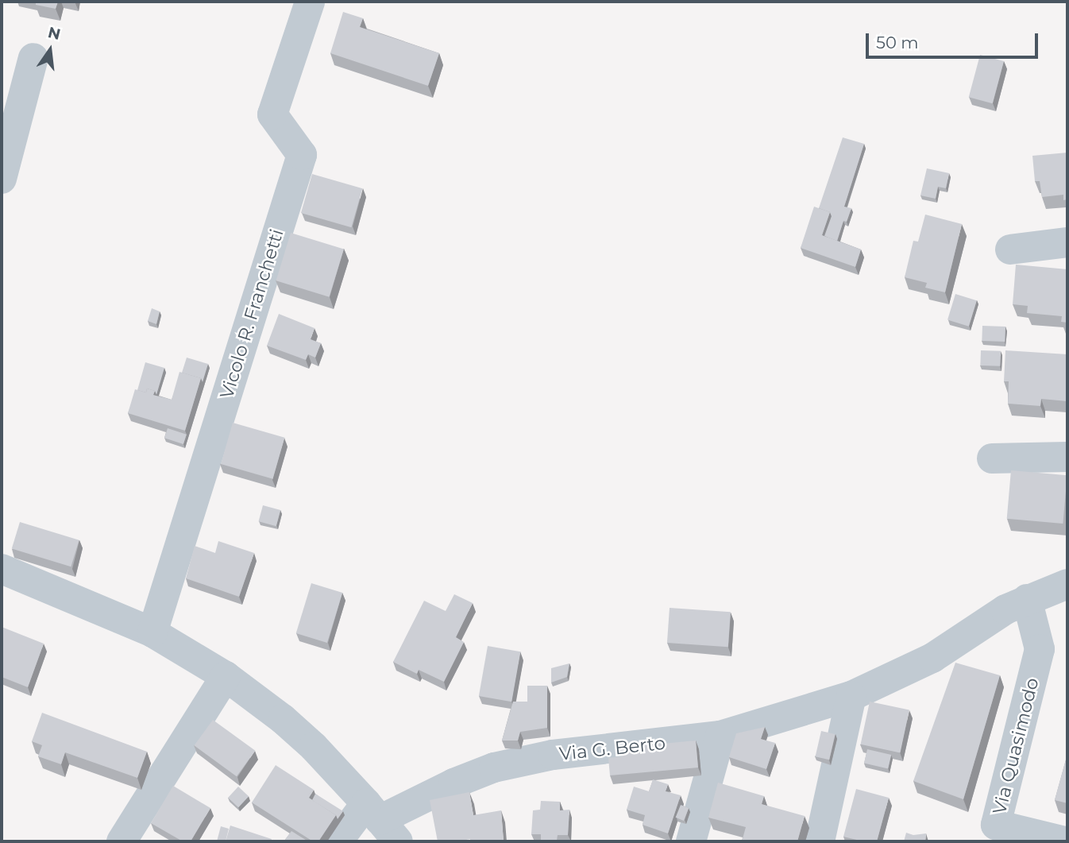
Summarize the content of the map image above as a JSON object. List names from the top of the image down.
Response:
{
  "streets": {
    "street": ["Vicolo R. Franchetti", "Via Quasimodo", "Via G. Berto"]
  },
  "crossings": [
    ["Via Quasimodo", "Via G. Berto"]
  ],
  "scale_bar": "50 m",
  "north": "top"
}
